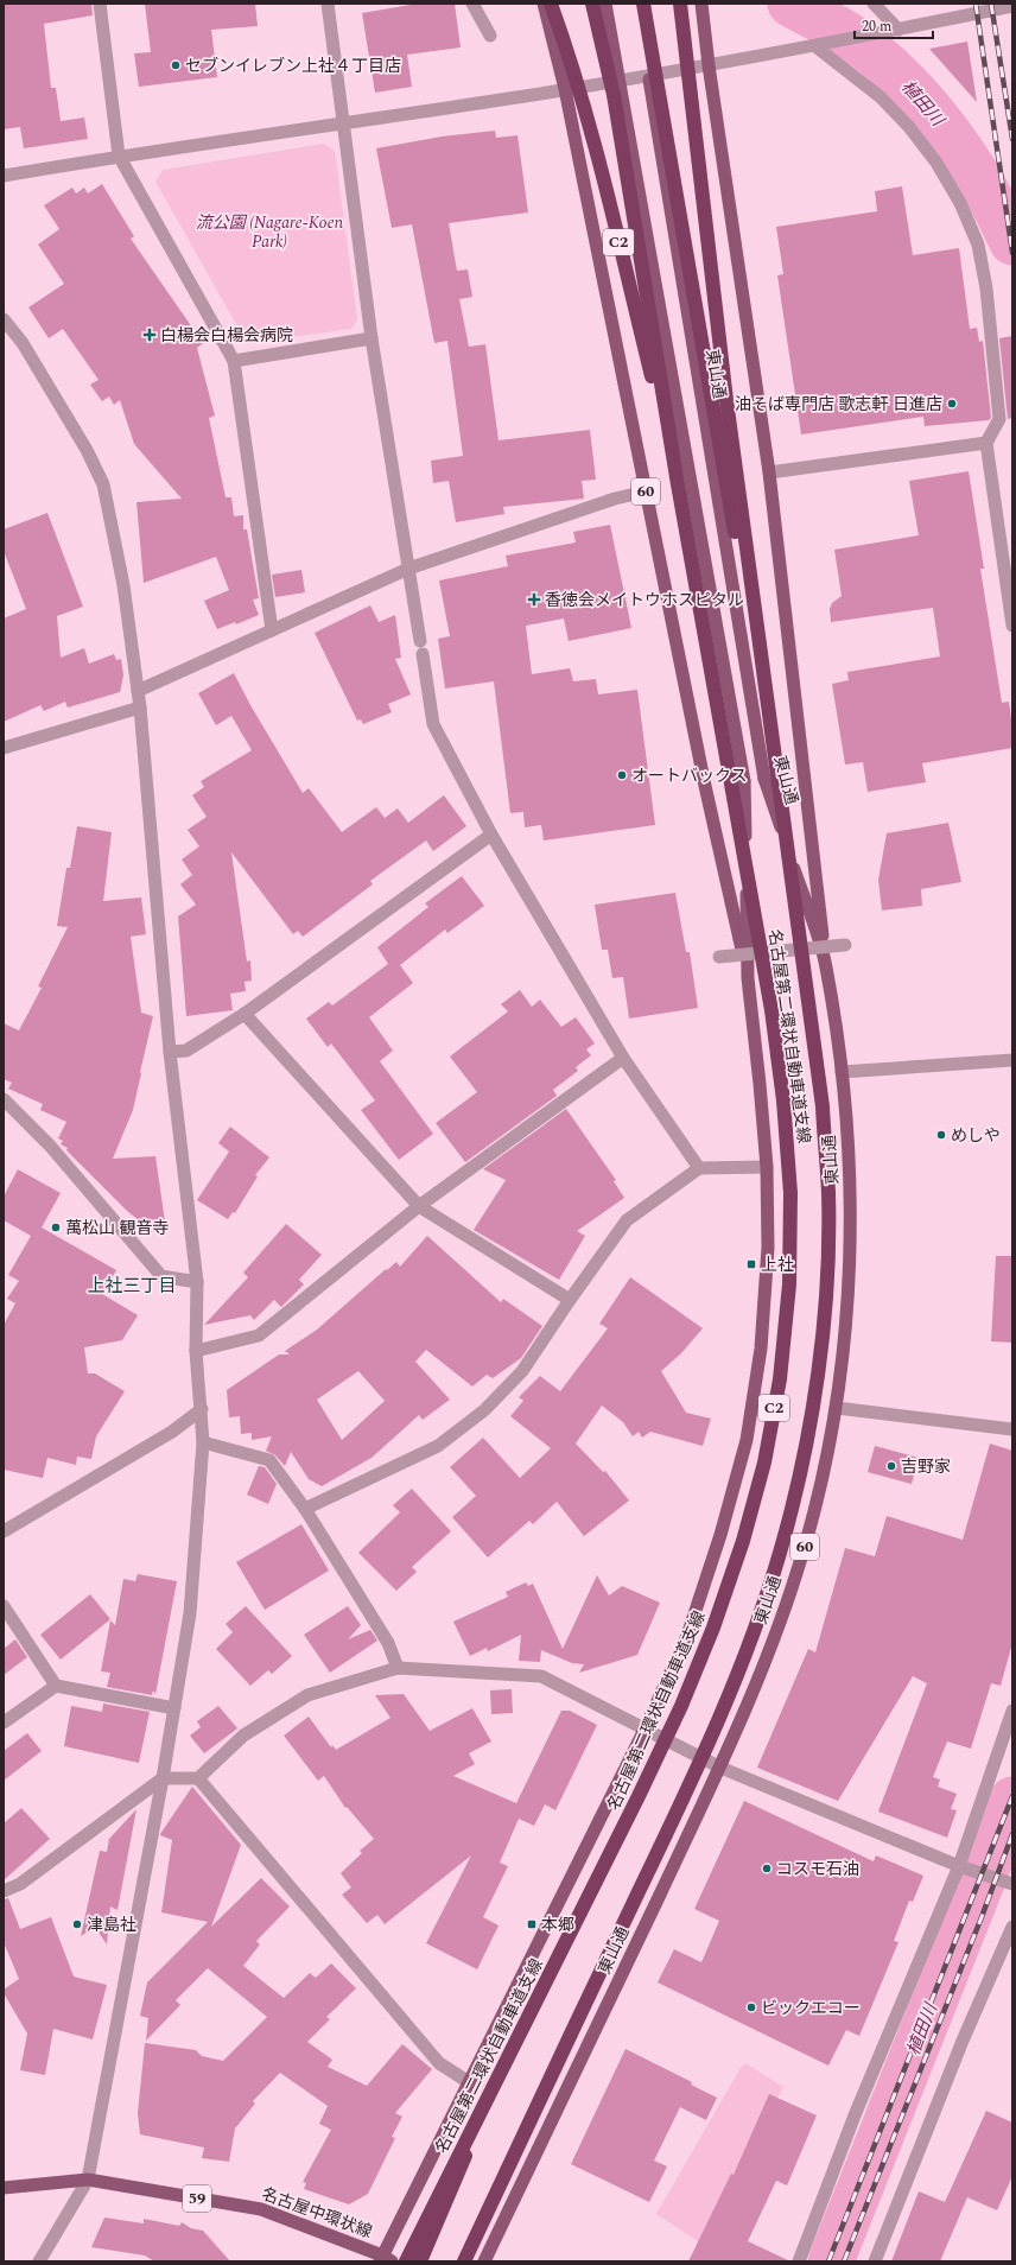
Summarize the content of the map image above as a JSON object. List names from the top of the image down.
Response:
{
  "streets": {
    "highway": ["C2", "名古屋第二環状自動車道支線"],
    "main road": [
      "東山通",
      "60",
      "59",
      "名古屋中環状線"
    ]
  },
  "crossings": [
    ["C2", "名古屋第二環状自動車道支線"],
    ["東山通", "60"],
    ["東山通", "名古屋第二環状自動車道支線"],
    ["60", "名古屋中環状線"]
  ],
  "districts": ["上社三丁目"],
  "water": ["植田川"],
  "parks": ["流公園 (Nagare-Koen Park)"],
  "places": {
    "other": [
      "セブンイレブン上社４丁目店",
      "油そば専門店 歌志軒 日進店",
      "オートバックス",
      "めしや",
      "萬松山 観音寺",
      "吉野家",
      "コスモ石油",
      "津島社",
      "ビックエコー"
    ],
    "health": ["白楊会白楊会病院", "香徳会メイトウホスピタル"],
    "transit": ["上社", "本郷"]
  },
  "scale_bar": "20 m"
}
